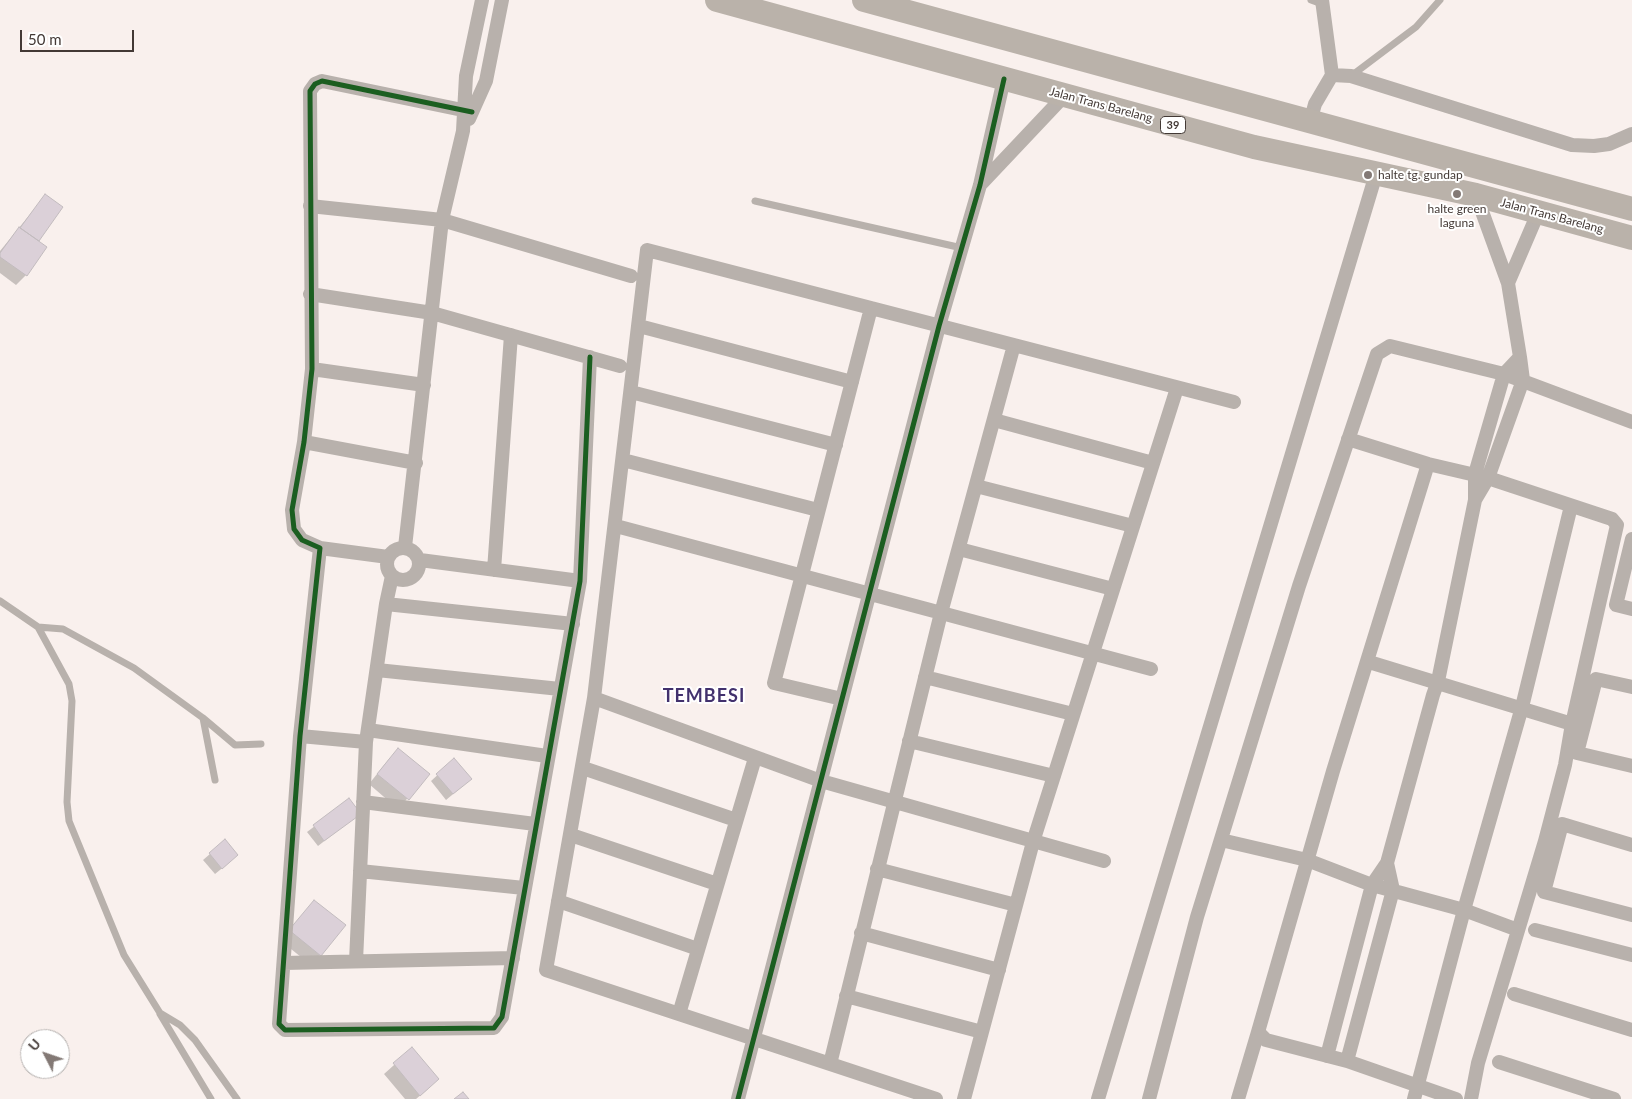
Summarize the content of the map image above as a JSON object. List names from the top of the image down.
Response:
{
  "streets": {
    "highway": ["Jalan Trans Barelang", "39"]
  },
  "districts": ["TEMBESI"],
  "places": ["halte tg. gundap", "halte green laguna"],
  "scale_bar": "50 m",
  "north": "top left"
}
